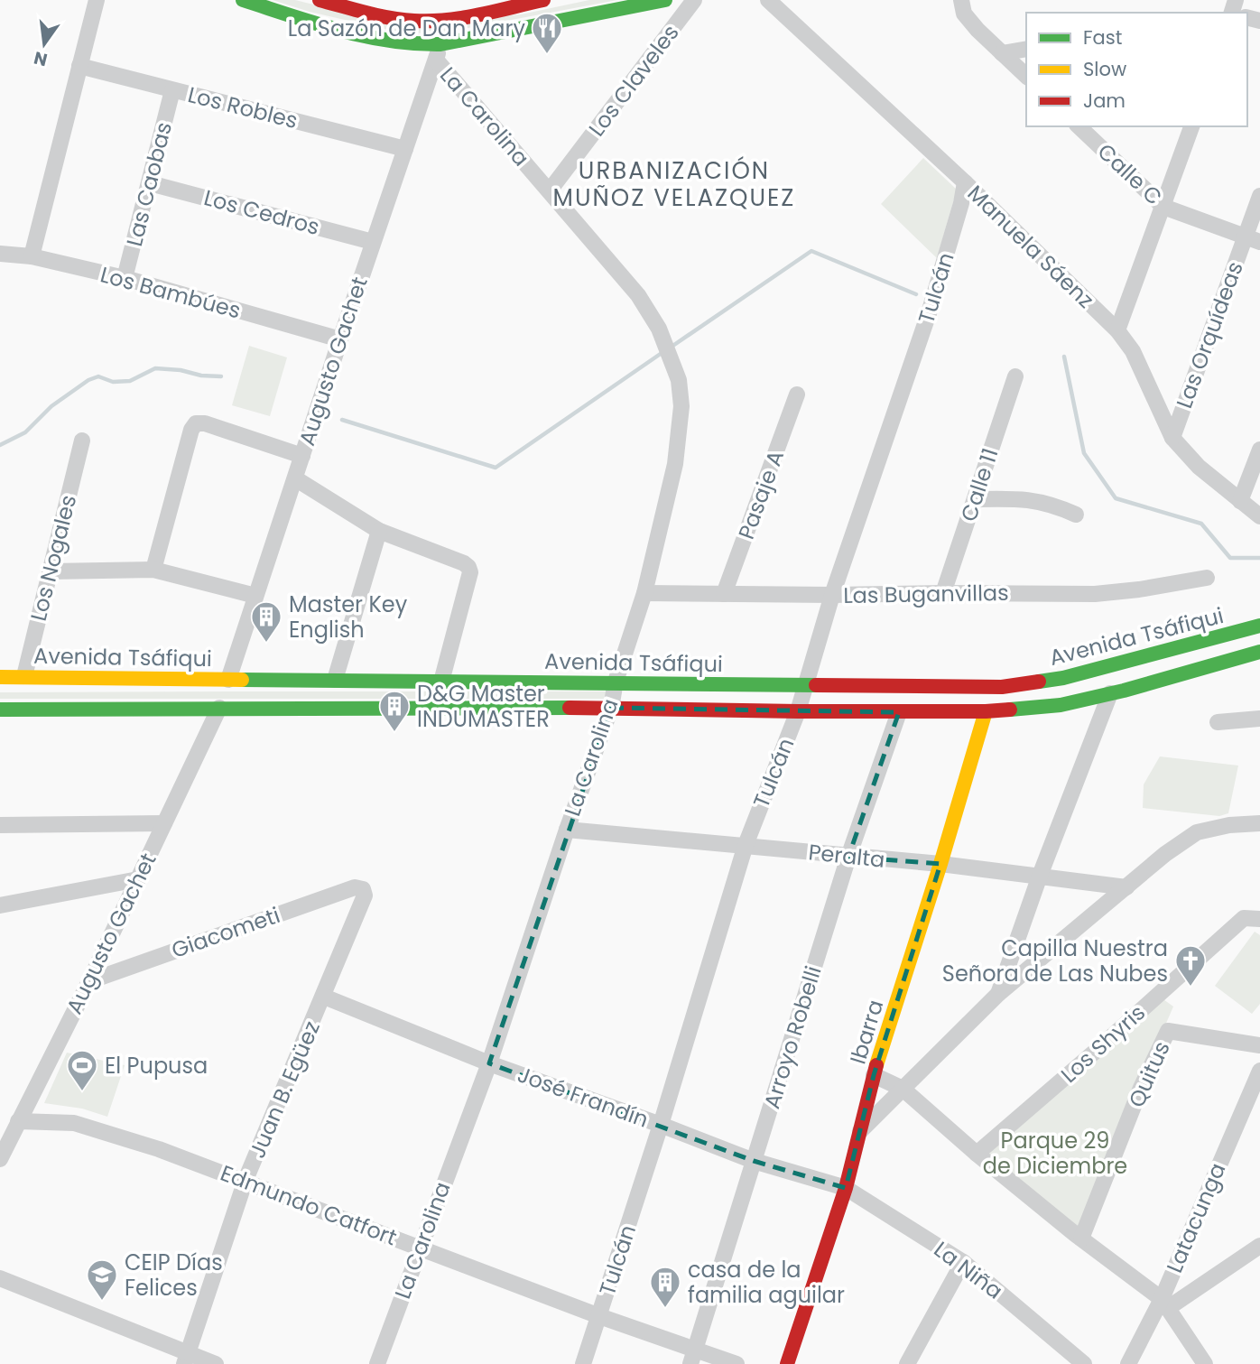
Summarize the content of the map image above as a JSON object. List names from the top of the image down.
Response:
{
  "streets": {
    "main road": ["Avenida Tsáfiqui", "Ibarra"],
    "street": [
      "Los Claveles",
      "Los Robles",
      "La Carolina",
      "Calle C",
      "Las Caobas",
      "Los Cedros",
      "Manuela Sáenz",
      "Tulcán",
      "Los Bambúes",
      "Las Orquídeas",
      "Augusto Gachet",
      "Calle 11",
      "Pasaje A",
      "Los Nogales",
      "Las Buganvillas",
      "Peralta",
      "Giacometi",
      "Arroyo Robelli",
      "Los Shyris",
      "Quitus",
      "Juan B. Egüez",
      "José Frandín",
      "Edmundo Catfort",
      "Latacunga",
      "La Niña"
    ]
  },
  "crossings": [
    ["Los Claveles", "La Carolina"],
    ["Los Robles", "Las Caobas"],
    ["Los Robles", "Augusto Gachet"],
    ["La Carolina", "Augusto Gachet"],
    ["La Carolina", "Las Buganvillas"],
    ["La Carolina", "Avenida Tsáfiqui"],
    ["La Carolina", "Peralta"],
    ["La Carolina", "José Frandín"],
    ["La Carolina", "Edmundo Catfort"],
    ["Calle C", "Las Orquídeas"],
    ["Las Caobas", "Los Cedros"],
    ["Las Caobas", "Los Bambúes"],
    ["Los Cedros", "Augusto Gachet"],
    ["Manuela Sáenz", "Tulcán"],
    ["Manuela Sáenz", "Las Orquídeas"],
    ["Tulcán", "Las Buganvillas"],
    ["Tulcán", "Avenida Tsáfiqui"],
    ["Tulcán", "Peralta"],
    ["Tulcán", "José Frandín"],
    ["Tulcán", "Edmundo Catfort"],
    ["Los Bambúes", "Augusto Gachet"],
    ["Augusto Gachet", "Avenida Tsáfiqui"],
    ["Augusto Gachet", "Giacometi"],
    ["Augusto Gachet", "Edmundo Catfort"],
    ["Calle 11", "Las Buganvillas"],
    ["Pasaje A", "Las Buganvillas"],
    ["Los Nogales", "Avenida Tsáfiqui"],
    ["Avenida Tsáfiqui", "Ibarra"],
    ["Avenida Tsáfiqui", "Arroyo Robelli"],
    ["Peralta", "Ibarra"],
    ["Peralta", "Arroyo Robelli"],
    ["Giacometi", "Juan B. Egüez"],
    ["Ibarra", "José Frandín"],
    ["Ibarra", "La Niña"],
    ["Arroyo Robelli", "José Frandín"],
    ["Arroyo Robelli", "Edmundo Catfort"],
    ["Juan B. Egüez", "José Frandín"],
    ["Juan B. Egüez", "Edmundo Catfort"],
    ["José Frandín", "La Niña"]
  ],
  "districts": ["URBANIZACIÓN MUÑOZ VELAZQUEZ"],
  "parks": ["Parque 29 de Diciembre"],
  "places": {
    "restaurant": ["La Sazón de Dan Mary"],
    "building": ["Master Key English", "D&G Master INDUMASTER", "casa de la familia aguilar"],
    "church": ["Capilla Nuestra Señora de Las Nubes"],
    "sports": ["El Pupusa"],
    "school or university": ["CEIP Días Felices"]
  },
  "legend": ["Fast", "Slow", "Jam"],
  "north": "bottom"
}
